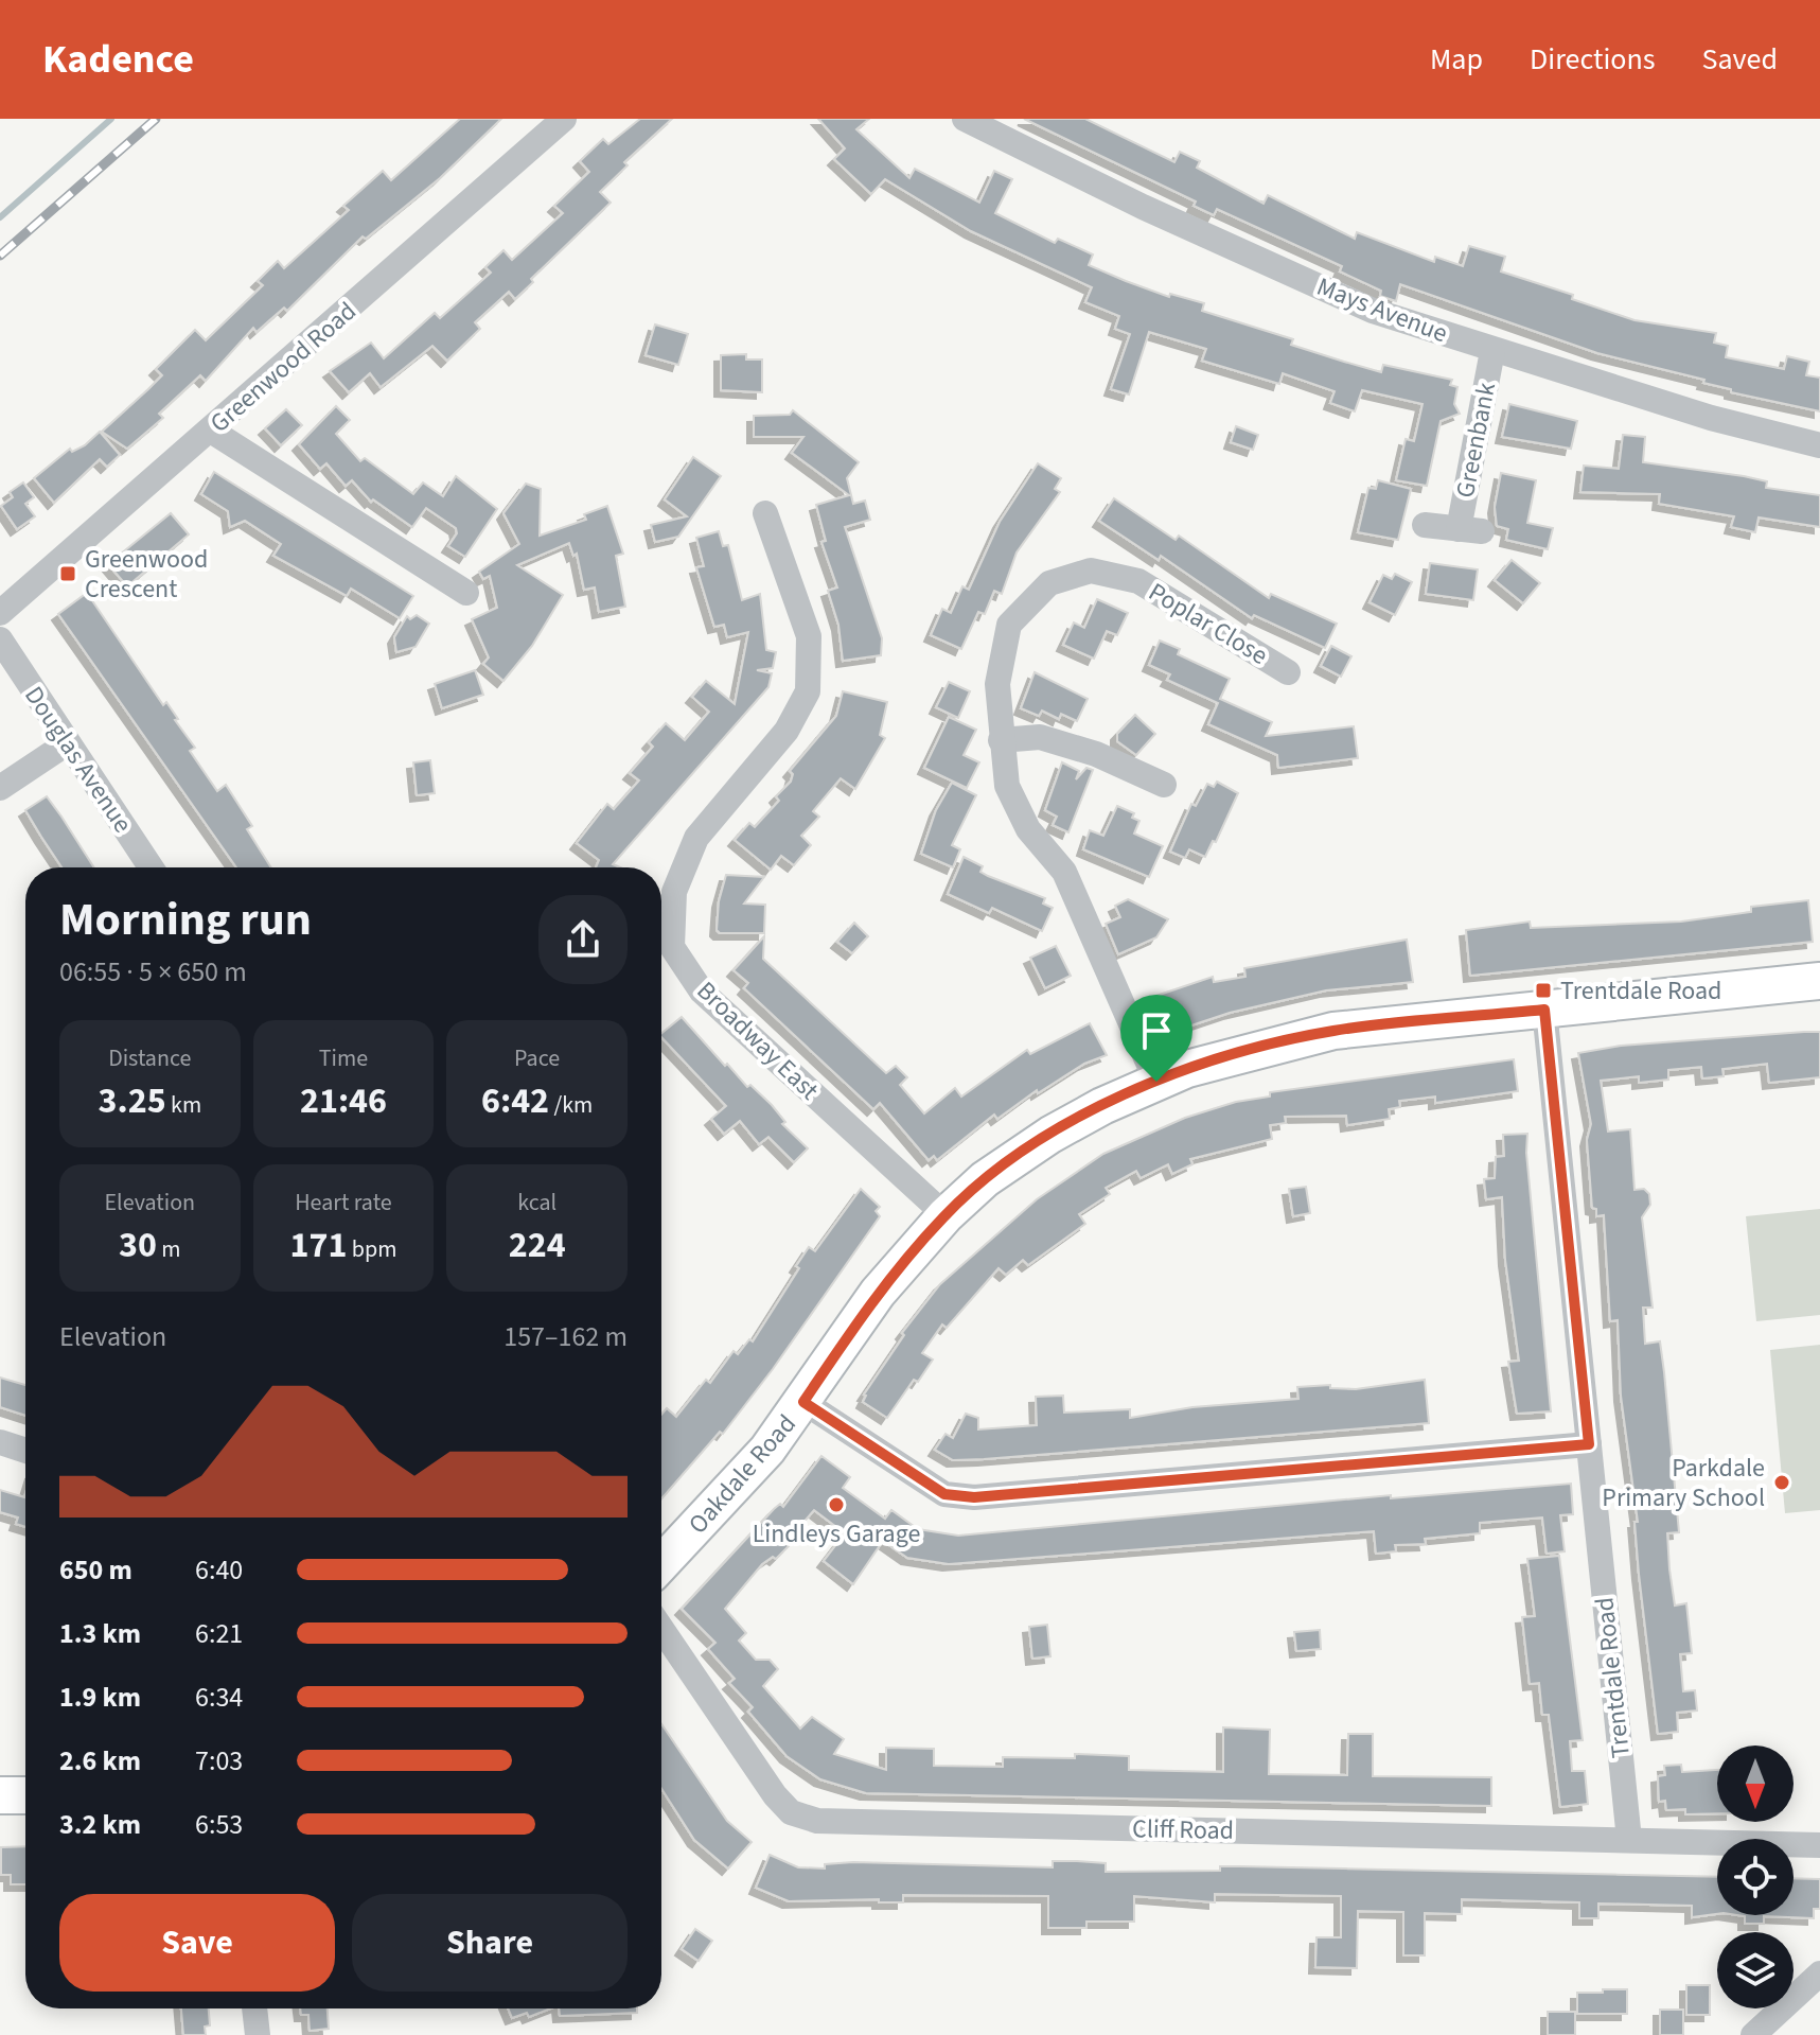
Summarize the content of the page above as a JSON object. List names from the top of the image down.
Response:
{
  "streets": {
    "street": [
      "Mays Avenue",
      "Greenwood Road",
      "Greenbank",
      "Poplar Close",
      "Douglas Avenue",
      "Broadway East",
      "Oakdale Road",
      "Trentdale Road",
      "Cliff Road"
    ]
  },
  "crossings": [
    ["Mays Avenue", "Greenbank"],
    ["Poplar Close", "Oakdale Road"],
    ["Broadway East", "Oakdale Road"],
    ["Oakdale Road", "Trentdale Road"],
    ["Trentdale Road", "Cliff Road"]
  ],
  "places": {
    "transit": ["Greenwood Crescent", "Trentdale Road"],
    "other": ["Parkdale Primary School", "Lindleys Garage"]
  },
  "north": "bottom",
  "page": {
    "header": "Kadence",
    "nav": ["Map", "Directions", "Saved"],
    "heading": ["Morning run", "06:55 · 5 × 650 m"],
    "stats": [
      ["Distance", "3.25 km"],
      ["Time", "21:46"],
      ["Pace", "6:42 /km"],
      ["Elevation", "30 m"],
      ["Heart rate", "171 bpm"],
      ["kcal", "224"]
    ],
    "chart": ["Elevation", "157–162 m"],
    "list": [
      {
        "name": "650 m",
        "note": "6:40"
      },
      {
        "name": "1.3 km",
        "note": "6:21"
      },
      {
        "name": "1.9 km",
        "note": "6:34"
      },
      {
        "name": "2.6 km",
        "note": "7:03"
      },
      {
        "name": "3.2 km",
        "note": "6:53"
      }
    ],
    "buttons": ["Save", "Share"]
  }
}
